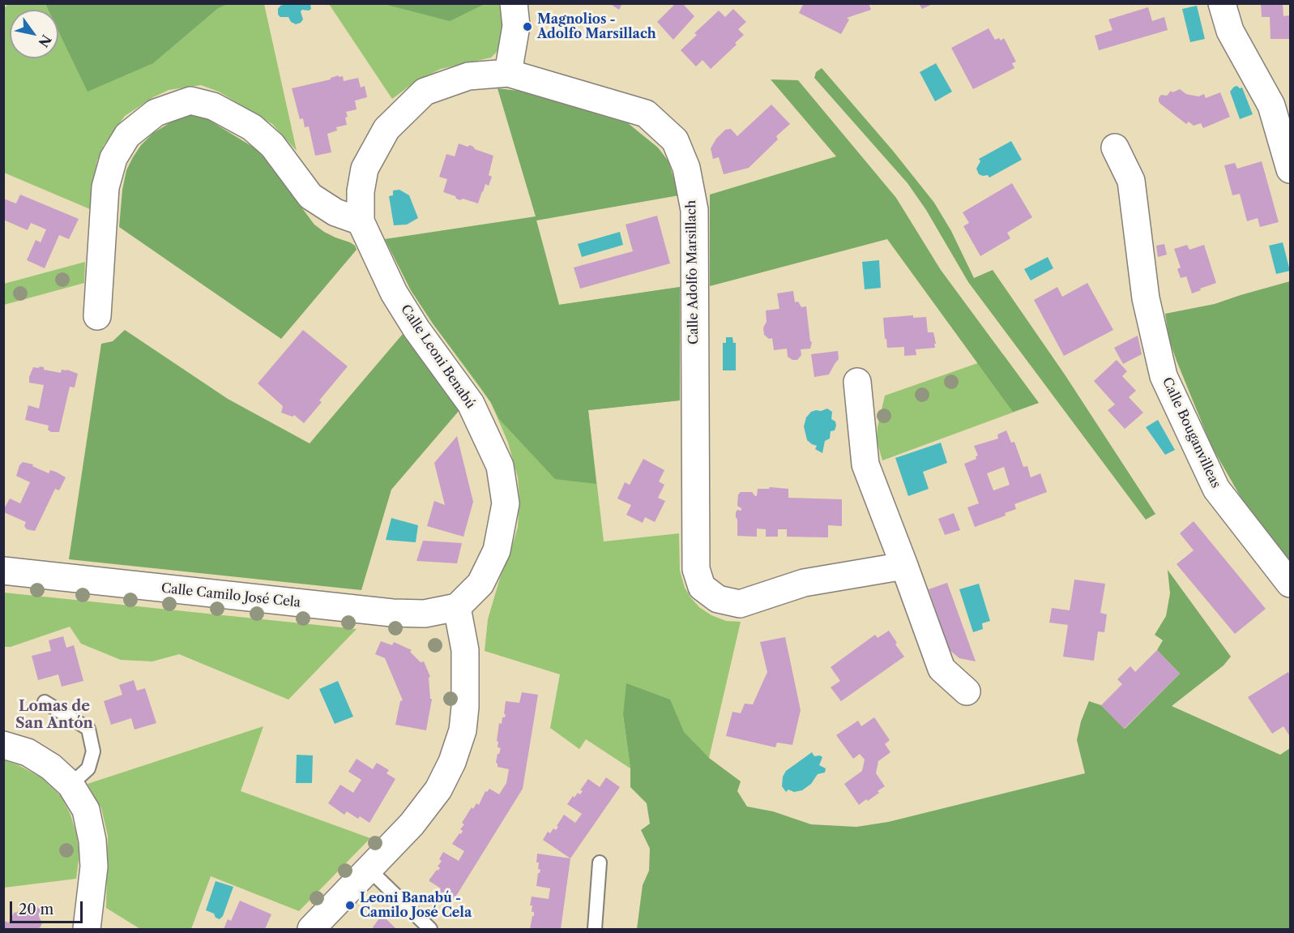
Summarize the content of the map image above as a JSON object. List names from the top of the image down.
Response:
{
  "streets": {
    "street": [
      "Calle Adolfo Marsillach",
      "Calle Leoni Benabú",
      "Calle Bouganvilleas",
      "Calle Camilo José Cela"
    ]
  },
  "crossings": [
    ["Calle Adolfo Marsillach", "Calle Leoni Benabú"],
    ["Calle Leoni Benabú", "Calle Camilo José Cela"]
  ],
  "districts": ["Lomas de San Antón"],
  "places": ["Magnolios - Adolfo Marsillach", "Leoni Banabú - Camilo José Cela"],
  "scale_bar": "20 m",
  "north": "bottom right"
}
